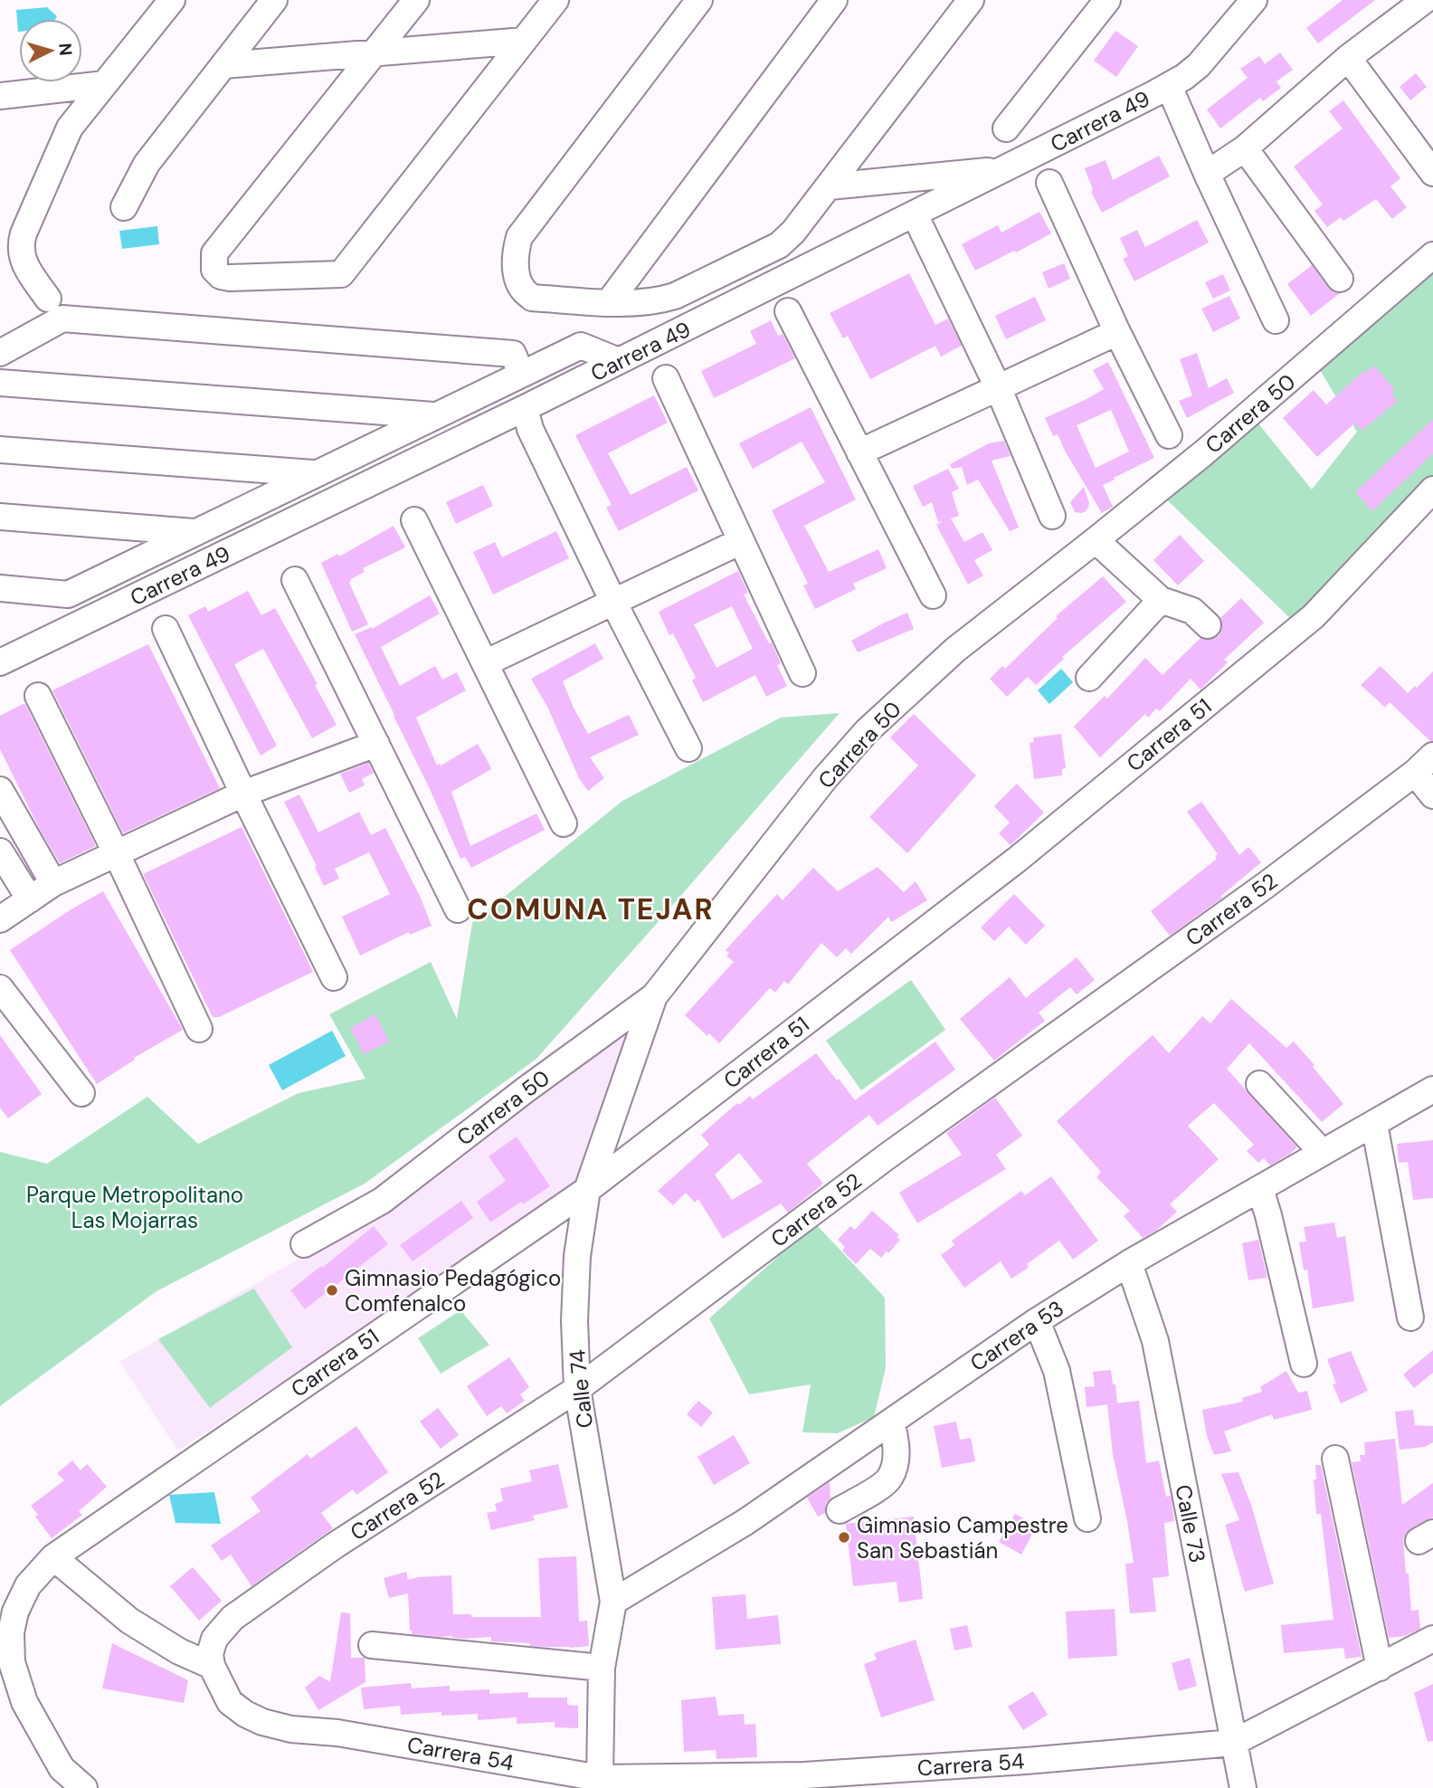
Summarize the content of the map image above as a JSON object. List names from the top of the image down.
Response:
{
  "streets": {
    "street": [
      "Carrera 49",
      "Carrera 50",
      "Carrera 51",
      "Carrera 52",
      "Carrera 53",
      "Calle 74",
      "Calle 73",
      "Carrera 54"
    ]
  },
  "crossings": [
    ["Carrera 50", "Calle 74"],
    ["Carrera 51", "Calle 74"],
    ["Carrera 52", "Calle 74"],
    ["Carrera 52", "Carrera 54"],
    ["Carrera 53", "Calle 74"],
    ["Carrera 53", "Calle 73"],
    ["Calle 74", "Carrera 54"],
    ["Calle 73", "Carrera 54"]
  ],
  "districts": ["COMUNA TEJAR"],
  "parks": ["Parque Metropolitano Las Mojarras"],
  "places": ["Gimnasio Pedagógico Comfenalco", "Gimnasio Campestre San Sebastián"],
  "north": "right"
}
